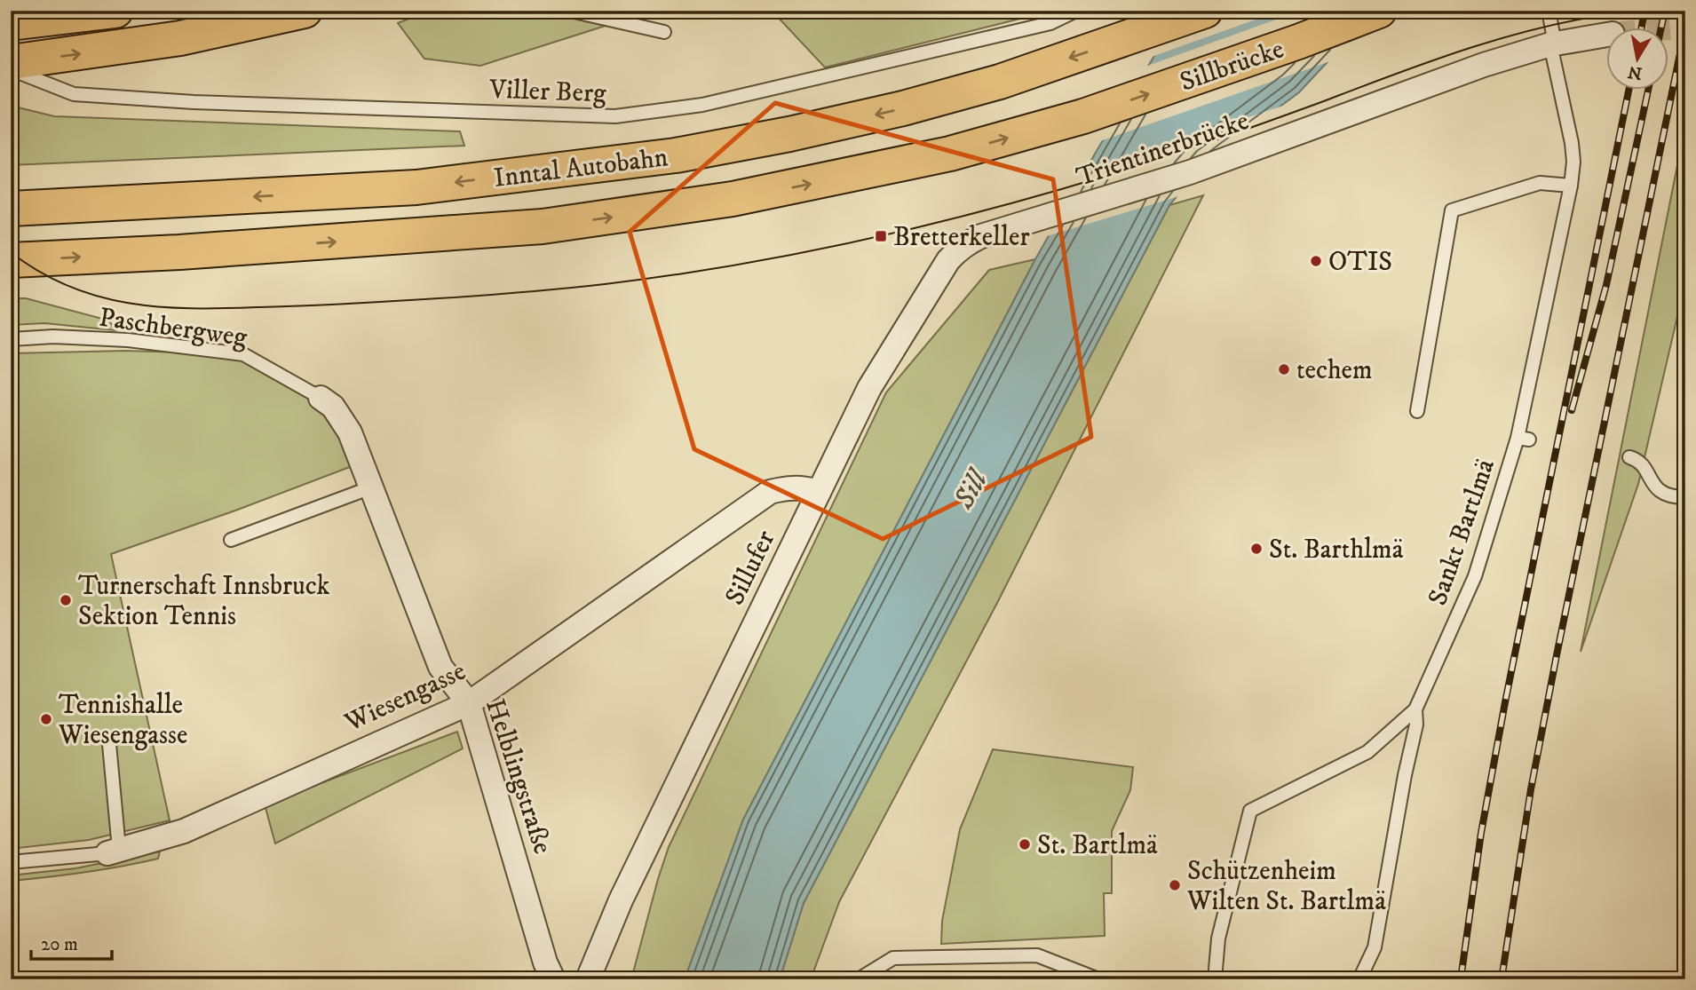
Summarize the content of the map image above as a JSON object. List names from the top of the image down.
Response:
{
  "streets": {
    "highway": ["Sillbrücke", "Inntal Autobahn"],
    "street": [
      "Trientinerbrücke",
      "Sillufer",
      "Wiesengasse",
      "Helblingstraße"
    ],
    "lane": ["Viller Berg", "Paschbergweg", "Sankt Bartlmä"]
  },
  "crossings": [
    ["Sillbrücke", "Inntal Autobahn"],
    ["Trientinerbrücke", "Sankt Bartlmä"],
    ["Trientinerbrücke", "Sillufer"],
    ["Paschbergweg", "Helblingstraße"],
    ["Sillufer", "Wiesengasse"],
    ["Wiesengasse", "Helblingstraße"]
  ],
  "one_way": ["Sillbrücke"],
  "water": ["Sill"],
  "places": {
    "transit": ["Bretterkeller"],
    "other": [
      "OTIS",
      "techem",
      "St. Barthlmä",
      "Turnerschaft Innsbruck Sektion Tennis",
      "Tennishalle Wiesengasse",
      "St. Bartlmä",
      "Schützenheim Wilten St. Bartlmä"
    ]
  },
  "scale_bar": "20 m",
  "north": "bottom"
}
